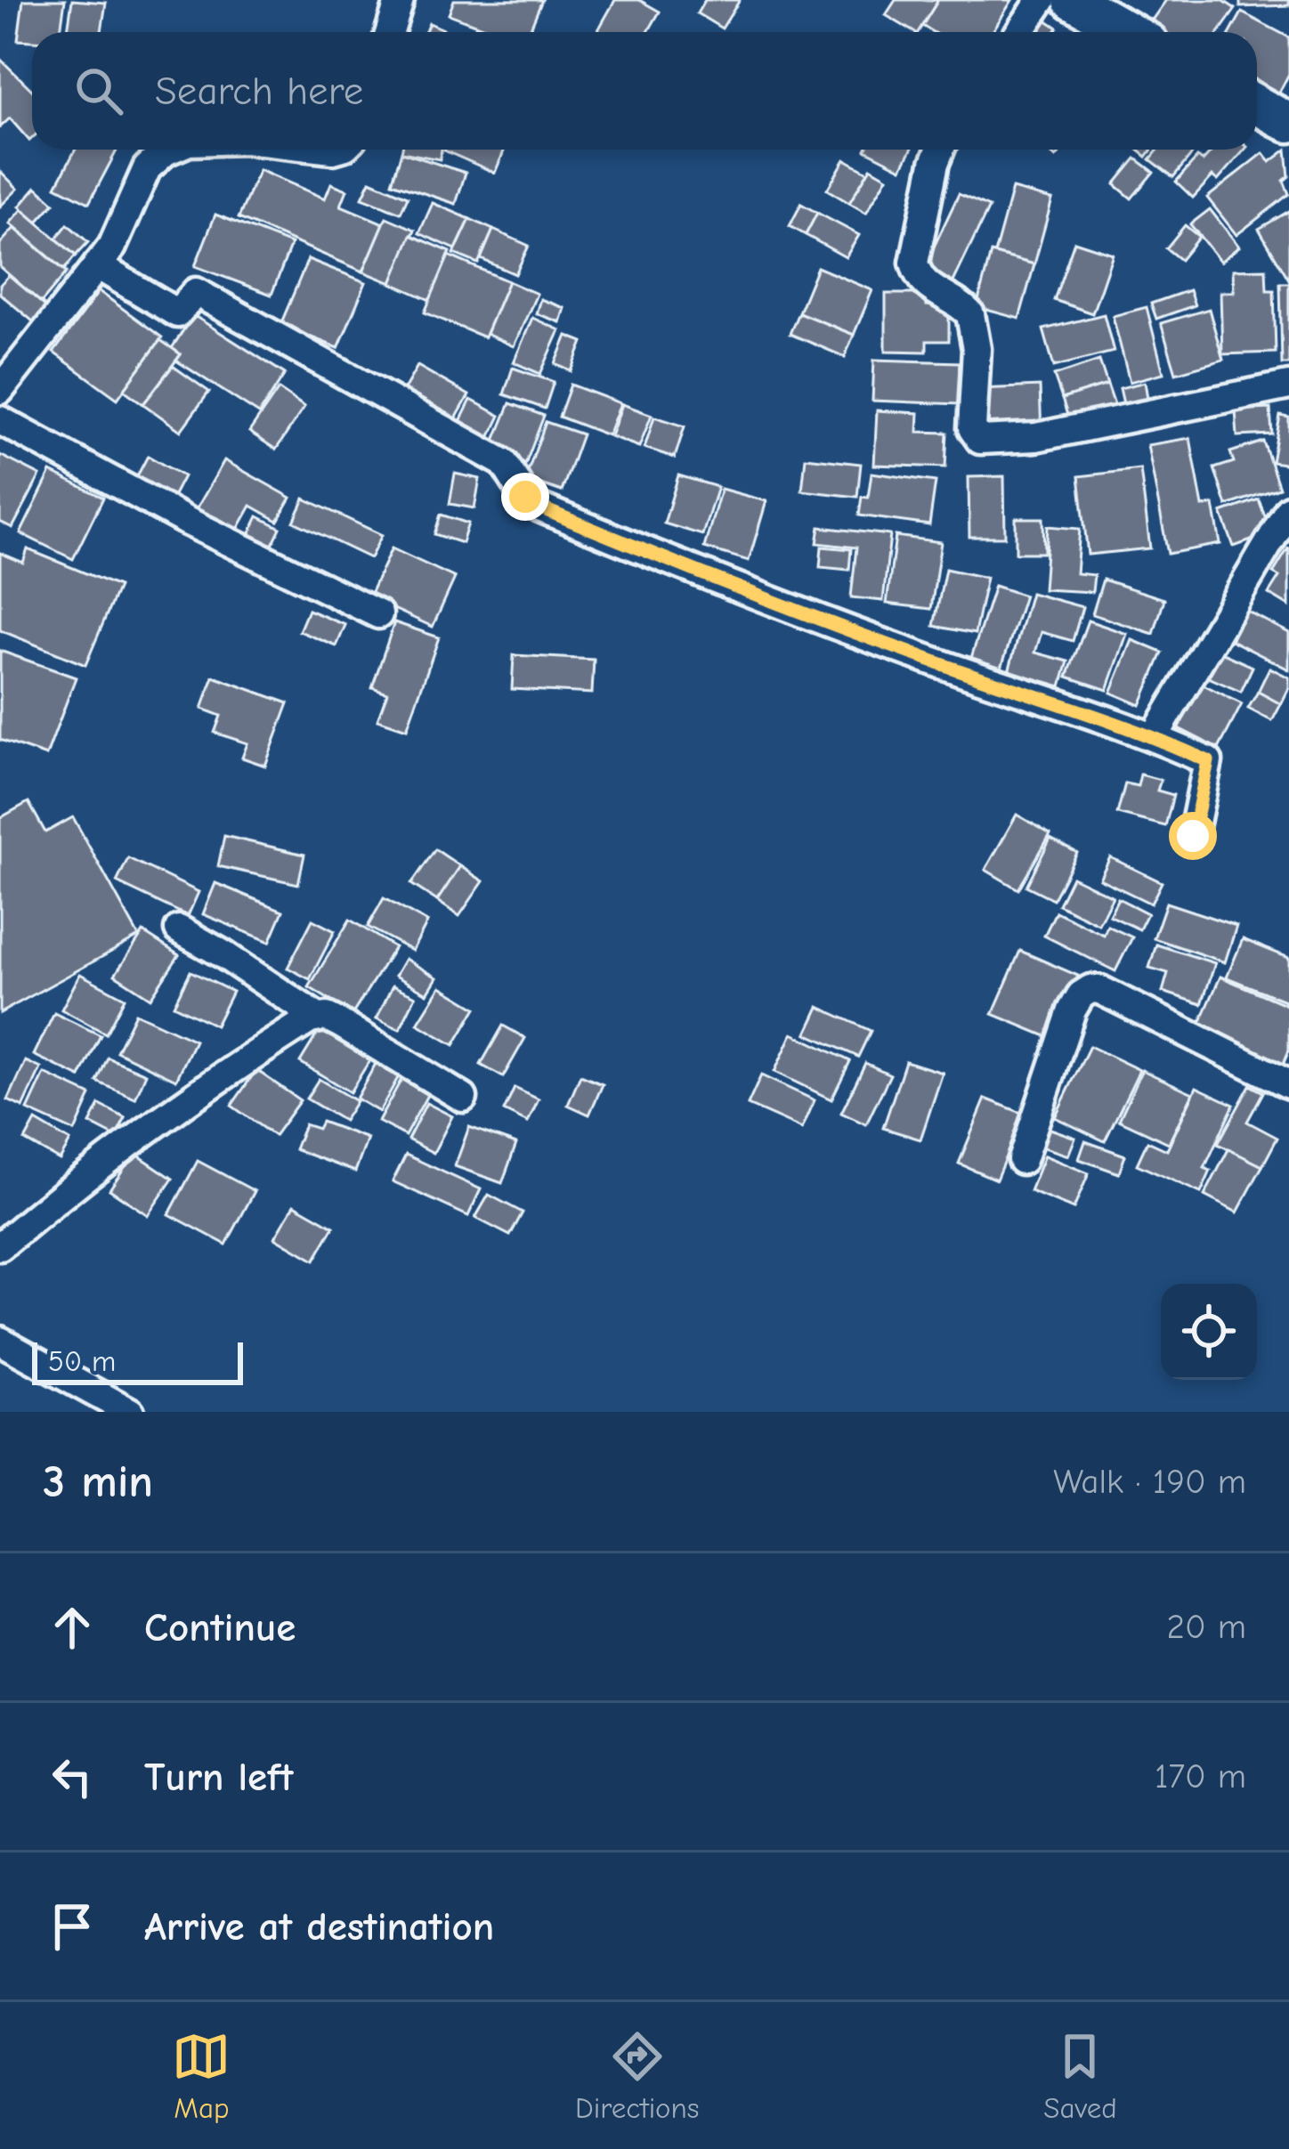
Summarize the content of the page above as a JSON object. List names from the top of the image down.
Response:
{
  "scale_bar": "50 m",
  "page": {
    "search": "Search here",
    "scale": "50 m",
    "heading": ["3 min", "Walk · 190 m"],
    "list": [
      ["Continue", "20 m"],
      ["Turn left", "170 m"],
      "Arrive at destination"
    ],
    "nav": ["Map", "Directions", "Saved"]
  }
}
